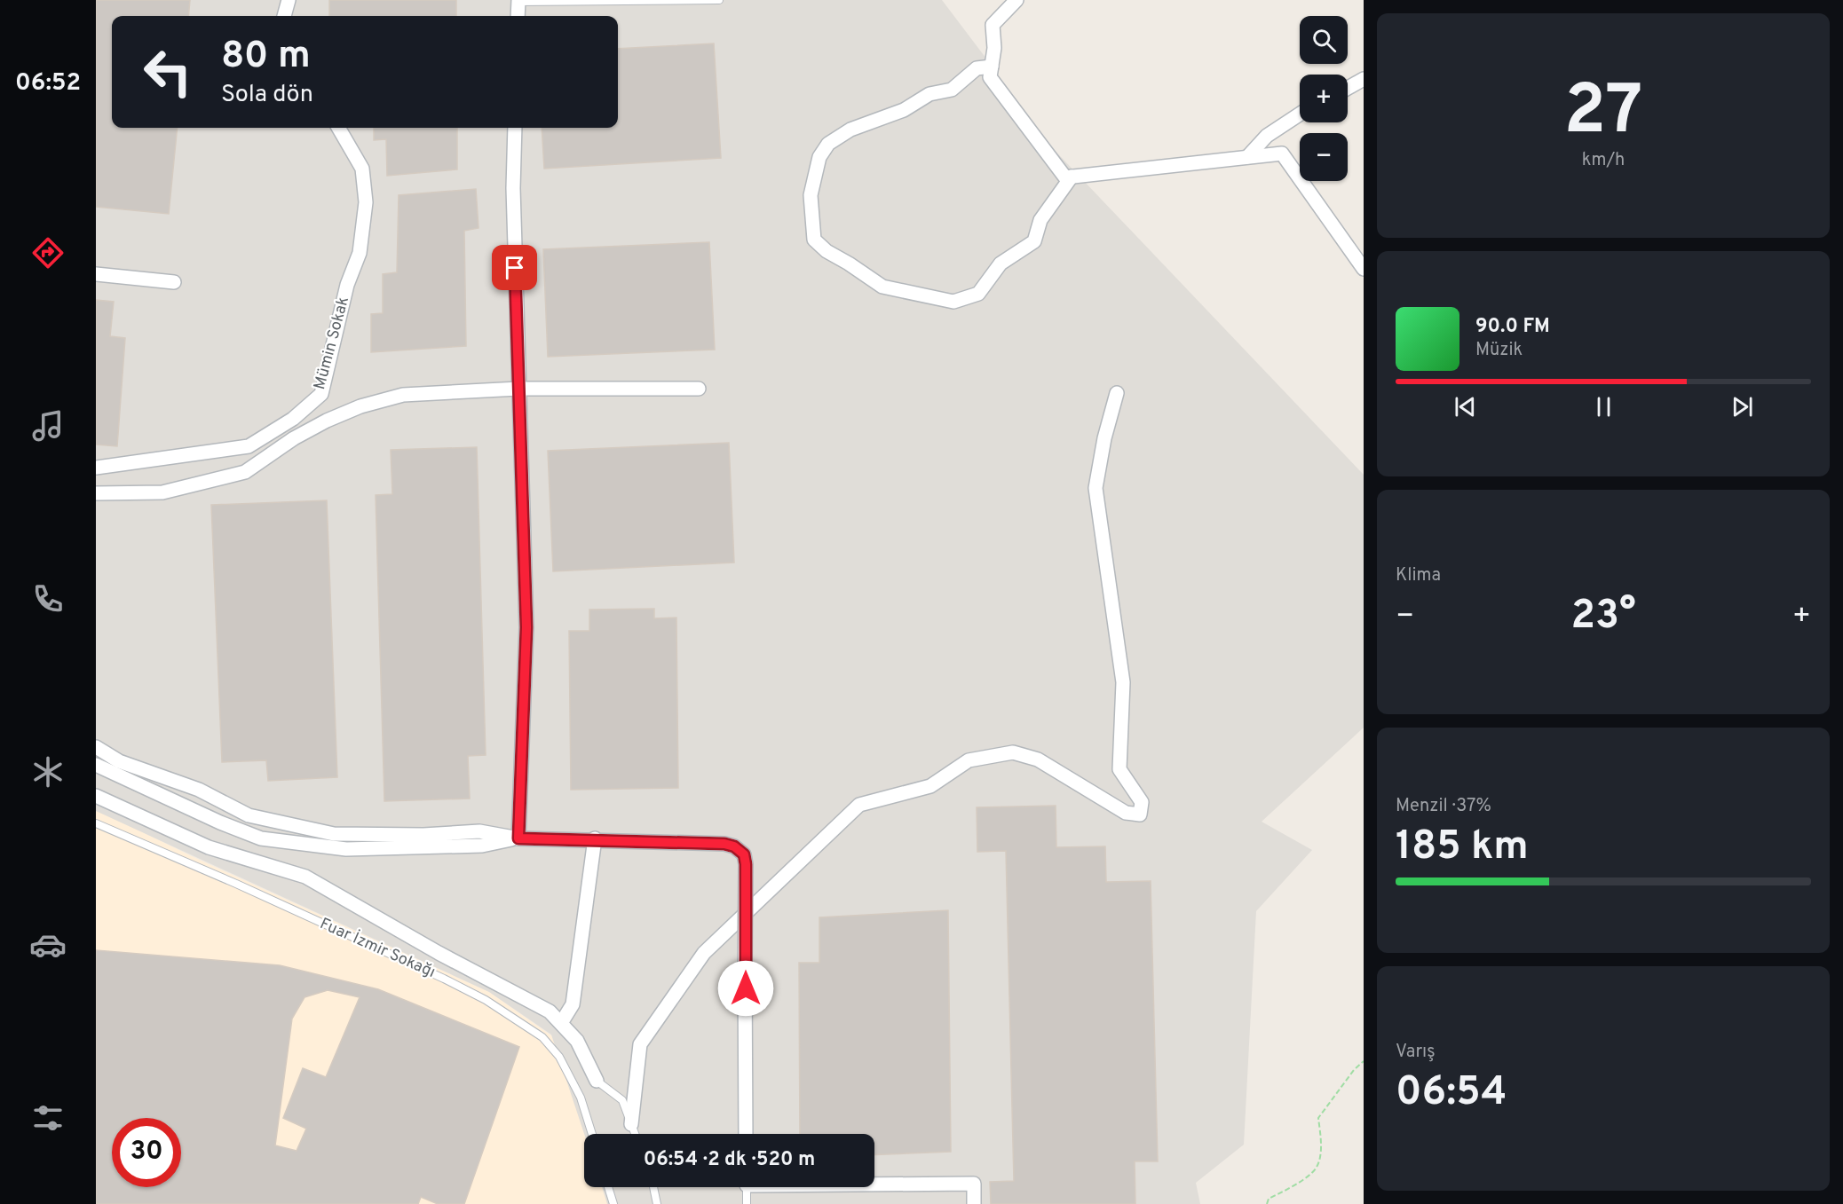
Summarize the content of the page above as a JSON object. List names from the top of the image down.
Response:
{
  "streets": {
    "street": ["Mümin Sokak"],
    "lane": ["Fuar İzmir Sokağı"]
  },
  "page": {
    "tabs": "06:52",
    "tile": [
      ["27", "km/h"],
      "Klima",
      ["Menzil · 37%", "185 km"],
      ["Varış", "06:54"]
    ],
    "map_buttons": ["+", "−"],
    "turn": ["80 m", "Sola dön"],
    "song": ["90.0 FM", "Müzik"],
    "heat": ["−", "23°", "+"],
    "limit": "30",
    "trip": "06:54 · 2 dk · 520 m"
  }
}
